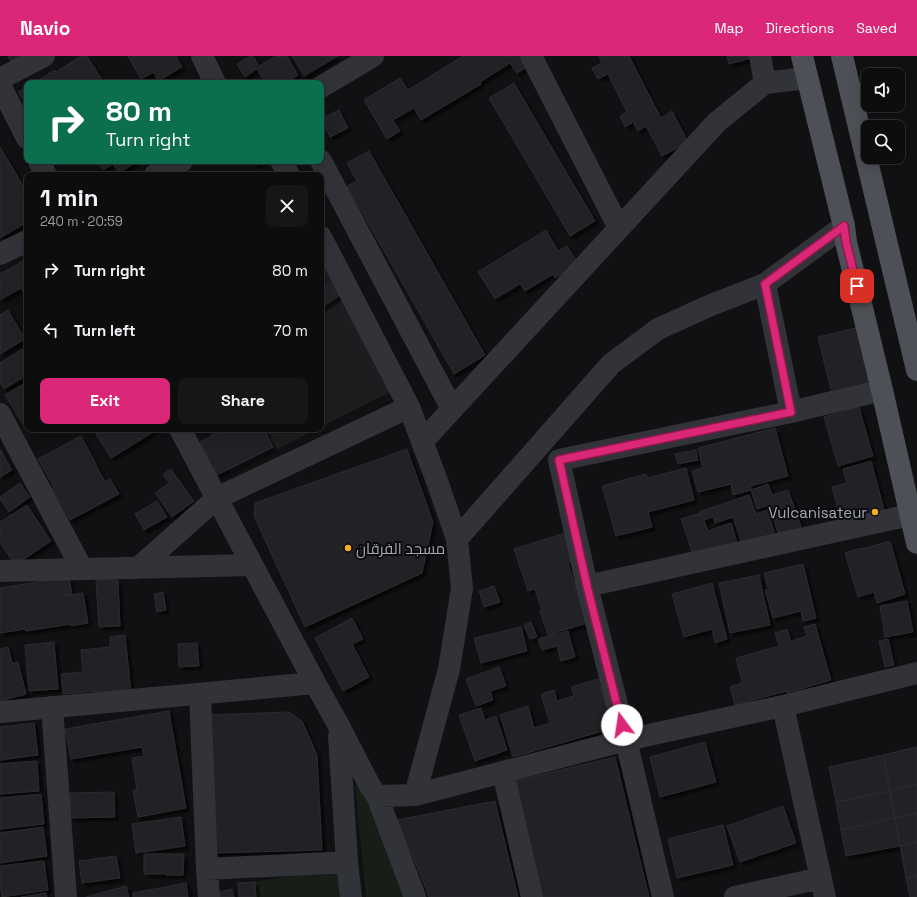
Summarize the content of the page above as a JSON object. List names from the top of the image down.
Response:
{
  "places": ["Vulcanisateur", "مسجد الفرقان"],
  "page": {
    "header": "Navio",
    "nav": ["Map", "Directions", "Saved"],
    "turn": ["80 m", "Turn right"],
    "heading": ["1 min", "240 m · 20:59"],
    "list": [
      {
        "name": "Turn right",
        "value": "80 m"
      },
      {
        "name": "Turn left",
        "value": "70 m"
      }
    ],
    "buttons": ["Exit", "Share"]
  }
}
